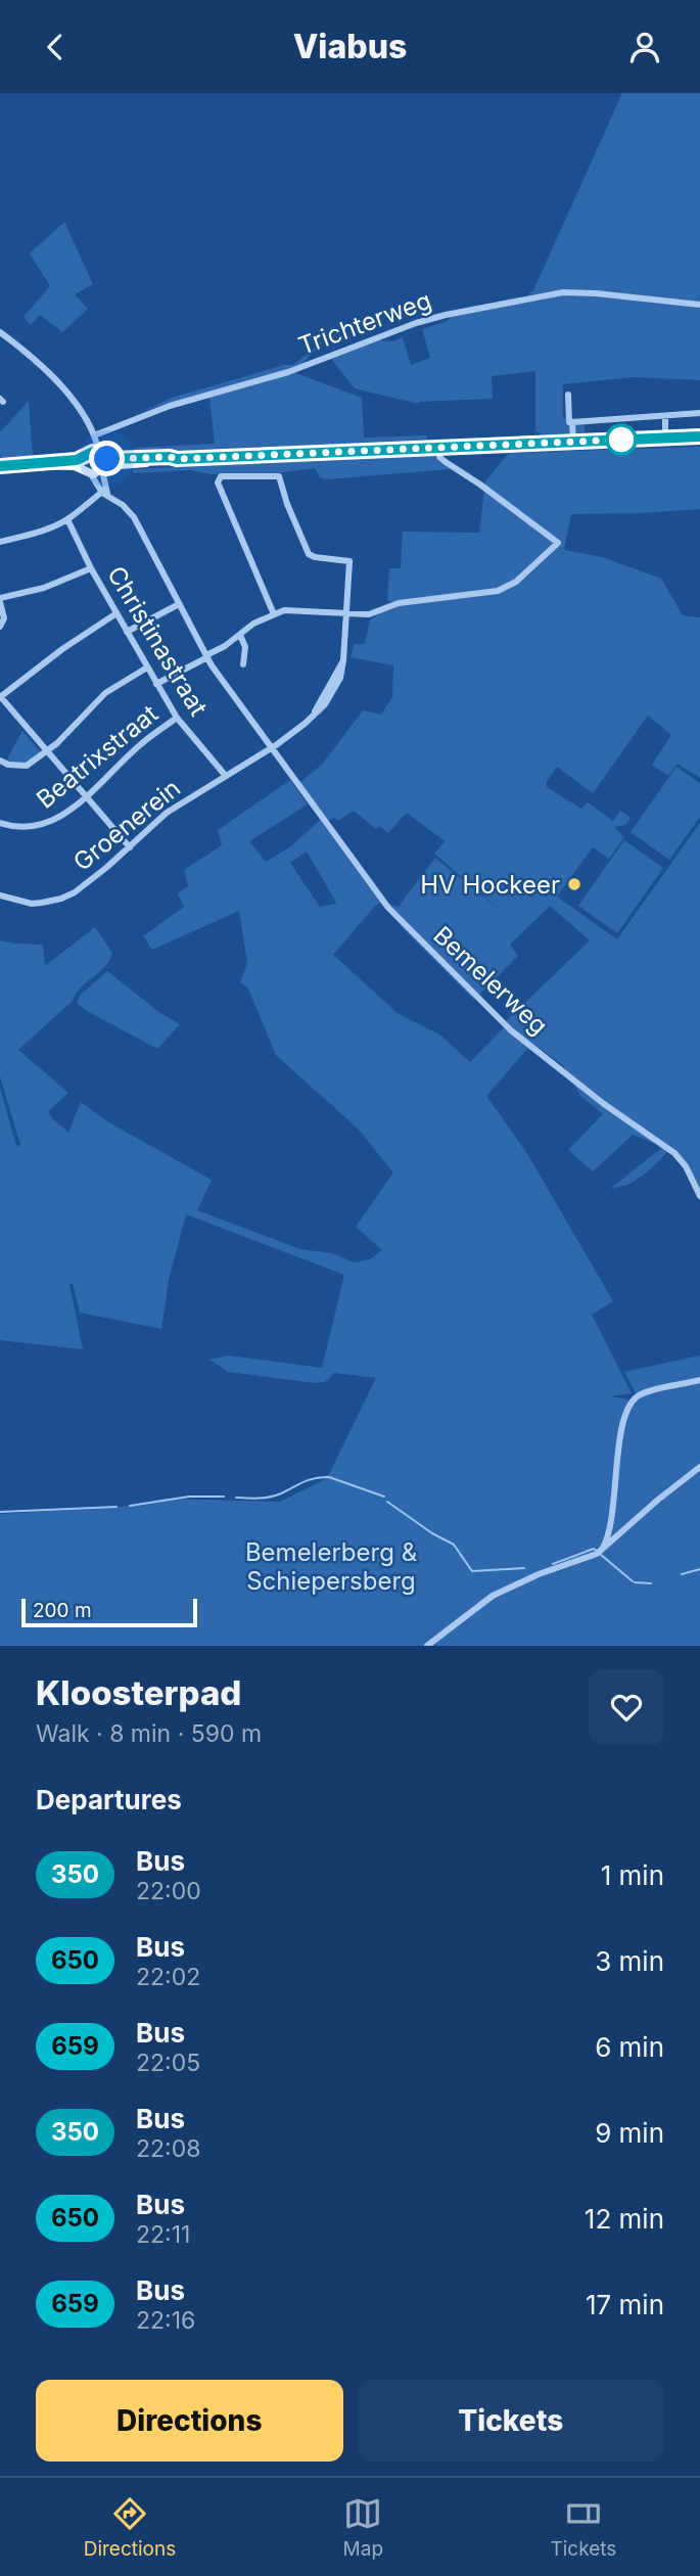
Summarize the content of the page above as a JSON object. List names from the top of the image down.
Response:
{
  "streets": {
    "street": [
      "Trichterweg",
      "Christinastraat",
      "Beatrixstraat",
      "Groenerein",
      "Bemelerweg"
    ]
  },
  "crossings": [
    ["Christinastraat", "Beatrixstraat"],
    ["Christinastraat", "Groenerein"],
    ["Groenerein", "Bemelerweg"]
  ],
  "parks": ["Bemelerberg & Schiepersberg"],
  "places": ["HV Hockeer"],
  "lines": ["bus line 350"],
  "scale_bar": "200 m",
  "page": {
    "header": "Viabus",
    "scale": "200 m",
    "heading": [
      ["Kloosterpad", "Walk · 8 min · 590 m"],
      "Departures"
    ],
    "list": [
      {
        "mark": "350",
        "name": "Bus",
        "note": "22:00",
        "value": "1 min"
      },
      {
        "mark": "650",
        "name": "Bus",
        "note": "22:02",
        "value": "3 min"
      },
      {
        "mark": "659",
        "name": "Bus",
        "note": "22:05",
        "value": "6 min"
      },
      {
        "mark": "350",
        "name": "Bus",
        "note": "22:08",
        "value": "9 min"
      },
      {
        "mark": "650",
        "name": "Bus",
        "note": "22:11",
        "value": "12 min"
      },
      {
        "mark": "659",
        "name": "Bus",
        "note": "22:16",
        "value": "17 min"
      }
    ],
    "buttons": ["Directions", "Tickets"],
    "tabs": ["Directions", "Map", "Tickets"]
  }
}
